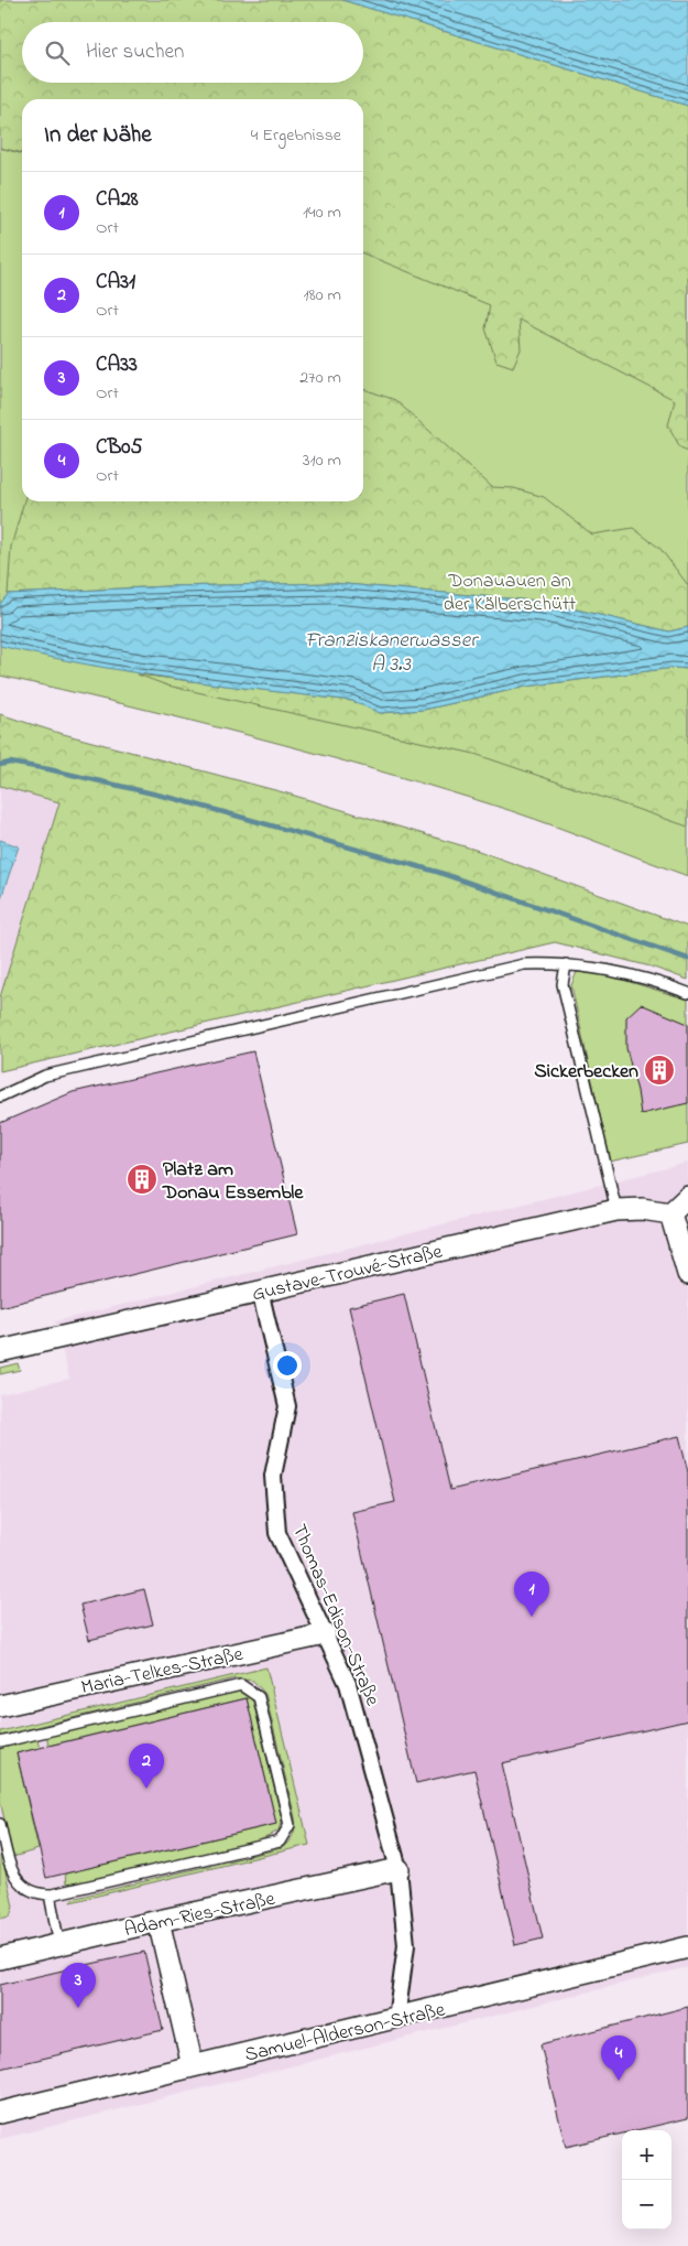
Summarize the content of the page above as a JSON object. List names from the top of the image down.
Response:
{
  "streets": {
    "street": [
      "Gustave-Trouvé-Straße",
      "Thomas-Edison-Straße",
      "Maria-Telkes-Straße",
      "Adam-Ries-Straße",
      "Samuel-Alderson-Straße"
    ]
  },
  "crossings": [
    ["Gustave-Trouvé-Straße", "Thomas-Edison-Straße"],
    ["Thomas-Edison-Straße", "Maria-Telkes-Straße"],
    ["Thomas-Edison-Straße", "Adam-Ries-Straße"],
    ["Thomas-Edison-Straße", "Samuel-Alderson-Straße"]
  ],
  "water": ["Franziskanerwasser A 3.3"],
  "parks": ["Donauauen an der Kälberschütt"],
  "places": {
    "building": ["Sickerbecken", "Platz am Donau Essemble"]
  },
  "page": {
    "search": "Hier suchen",
    "heading": ["In der Nähe", "4 Ergebnisse"],
    "list": [
      {
        "mark": "1",
        "name": "CA28",
        "note": "Ort",
        "value": "140 m"
      },
      {
        "mark": "2",
        "name": "CA31",
        "note": "Ort",
        "value": "180 m"
      },
      {
        "mark": "3",
        "name": "CA33",
        "note": "Ort",
        "value": "270 m"
      },
      {
        "mark": "4",
        "name": "CB05",
        "note": "Ort",
        "value": "310 m"
      }
    ],
    "pins": [
      "1",
      "2",
      "3",
      "4"
    ],
    "map_buttons": ["+", "−"]
  }
}
